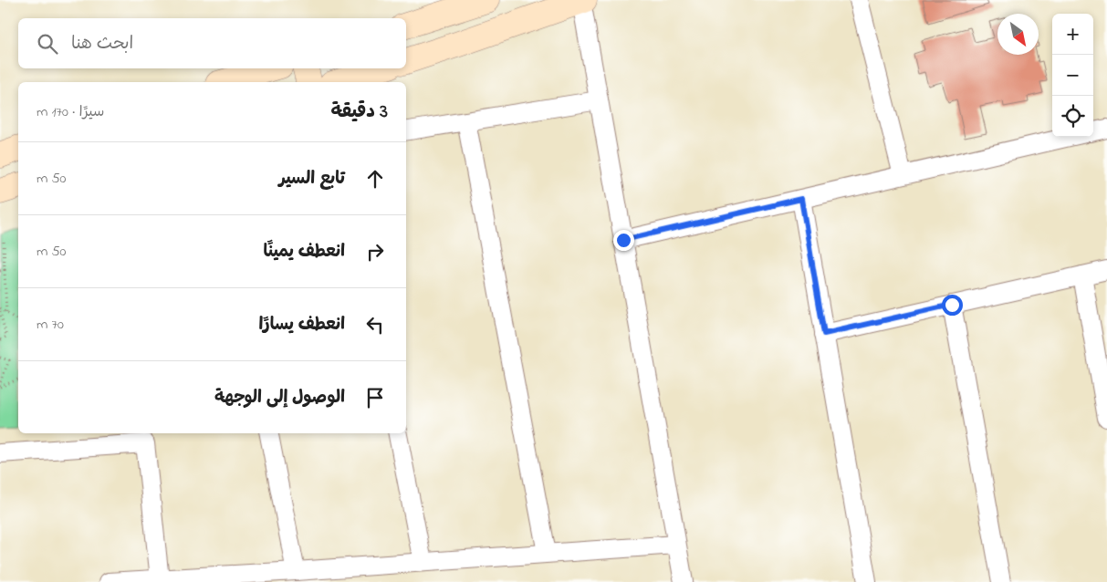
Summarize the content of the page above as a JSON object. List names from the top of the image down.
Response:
{
  "north": "bottom right",
  "page": {
    "map_buttons": ["+", "−"],
    "search": "ابحث هنا",
    "heading": ["3 دقيقة", "سيرًا · 170 m"],
    "list": [
      ["تابع السير", "50 m"],
      ["انعطف يمينًا", "50 m"],
      ["انعطف يسارًا", "70 m"],
      "الوصول إلى الوجهة"
    ]
  }
}
